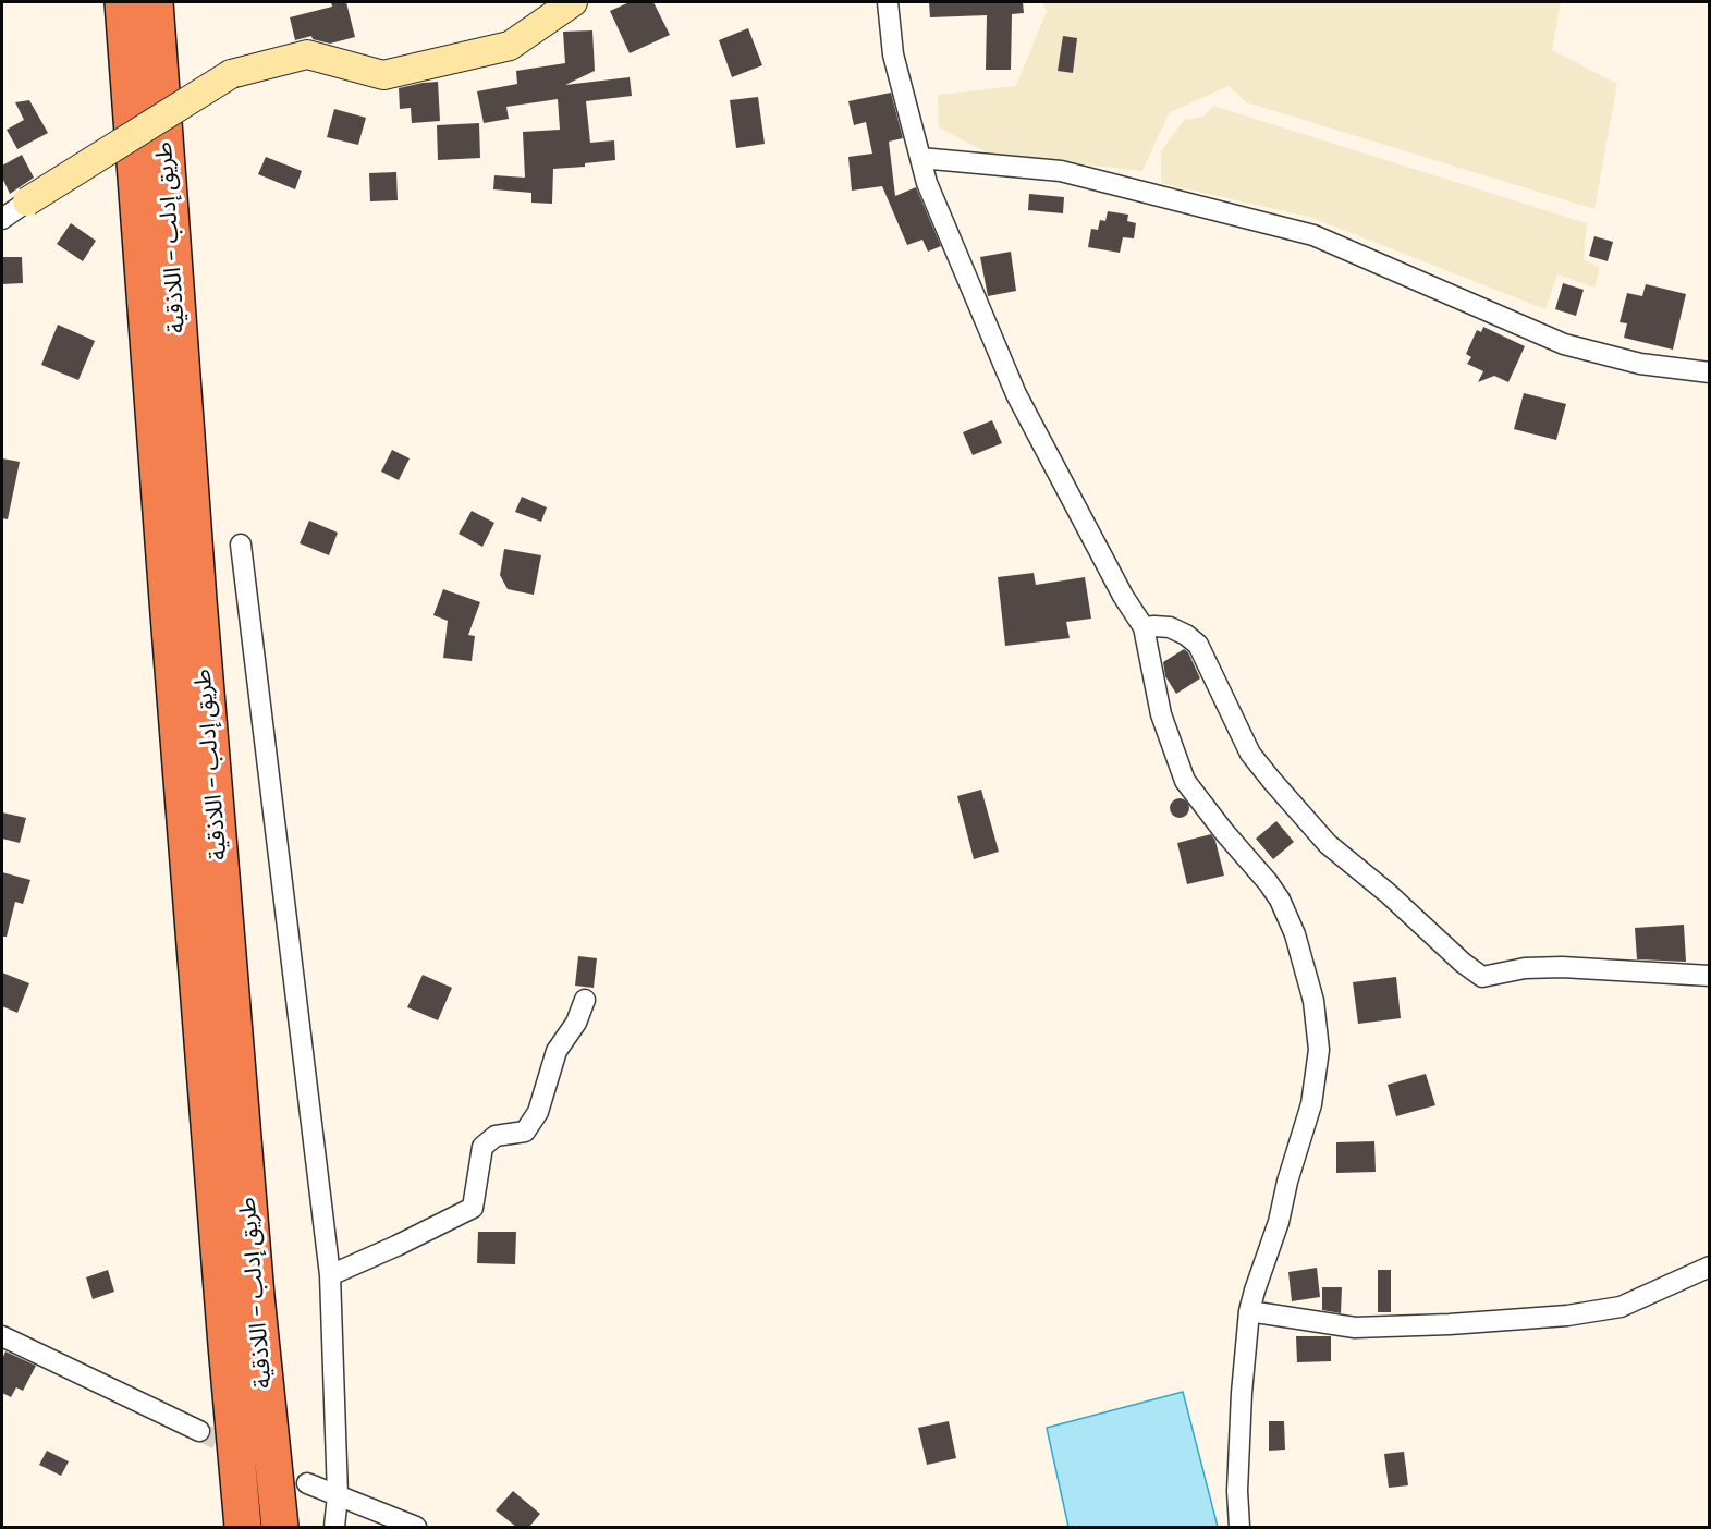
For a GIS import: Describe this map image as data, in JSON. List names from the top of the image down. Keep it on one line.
{"streets":{"highway":["طريق إدلب - اللاذقية"]}}
